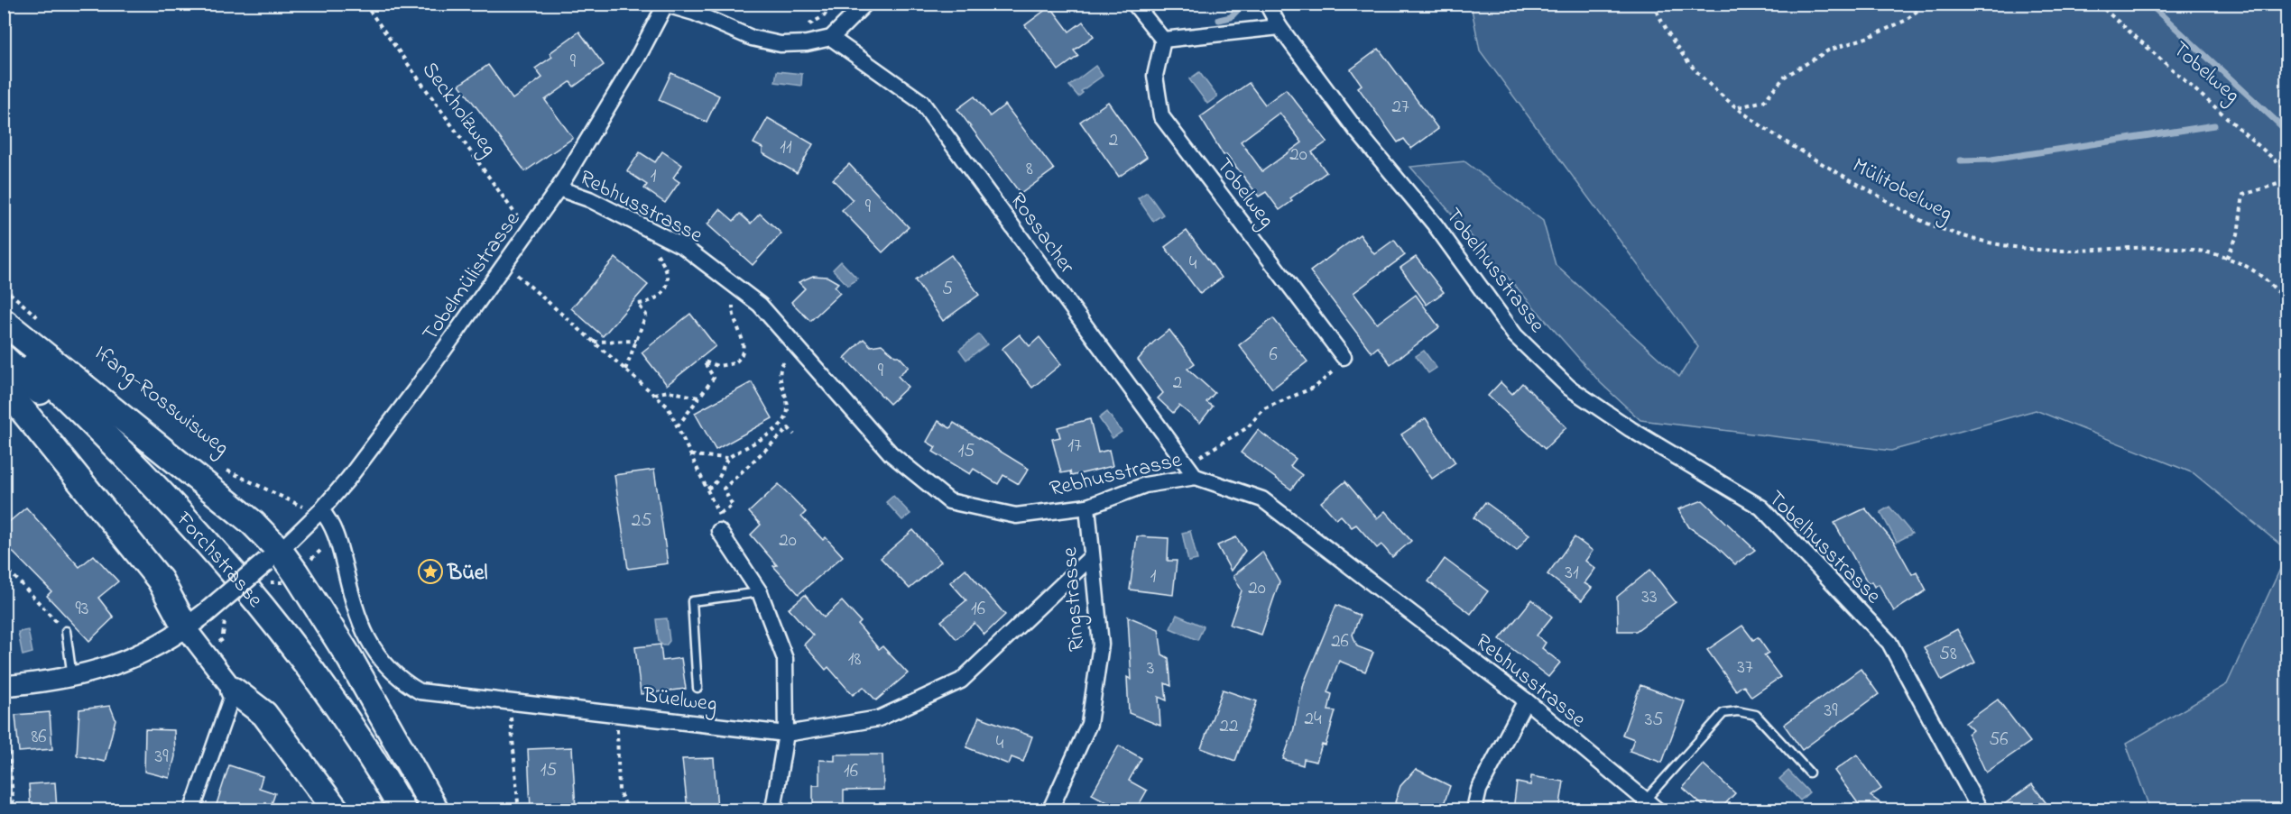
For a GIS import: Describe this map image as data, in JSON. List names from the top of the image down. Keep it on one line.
{"streets":{"highway":["Forchstrasse"],"street":["Tobelweg","Rebhusstrasse","Rossacher","Tobelhusstrasse","Tobelmülistrasse","Ringstrasse","Büelweg"],"path":["Seckholzweg","Mülitobelweg","Ifang-Rosswisweg"]},"crossings":[["Seckholzweg","Tobelmülistrasse"],["Rebhusstrasse","Rossacher"],["Rebhusstrasse","Tobelmülistrasse"],["Rebhusstrasse","Ringstrasse"],["Tobelmülistrasse","Ifang-Rosswisweg"],["Tobelmülistrasse","Büelweg"],["Ifang-Rosswisweg","Büelweg"],["Ringstrasse","Büelweg"]],"places":{"place":["Büel"]},"house_numbers":["9","27","2","11","20","8","1","9","4","5","6","9","2","17","15","25","20","31","1","20","33","93","16","26","58","18","37","3","39","24","35","22","86","56","4","39","15","16"]}
